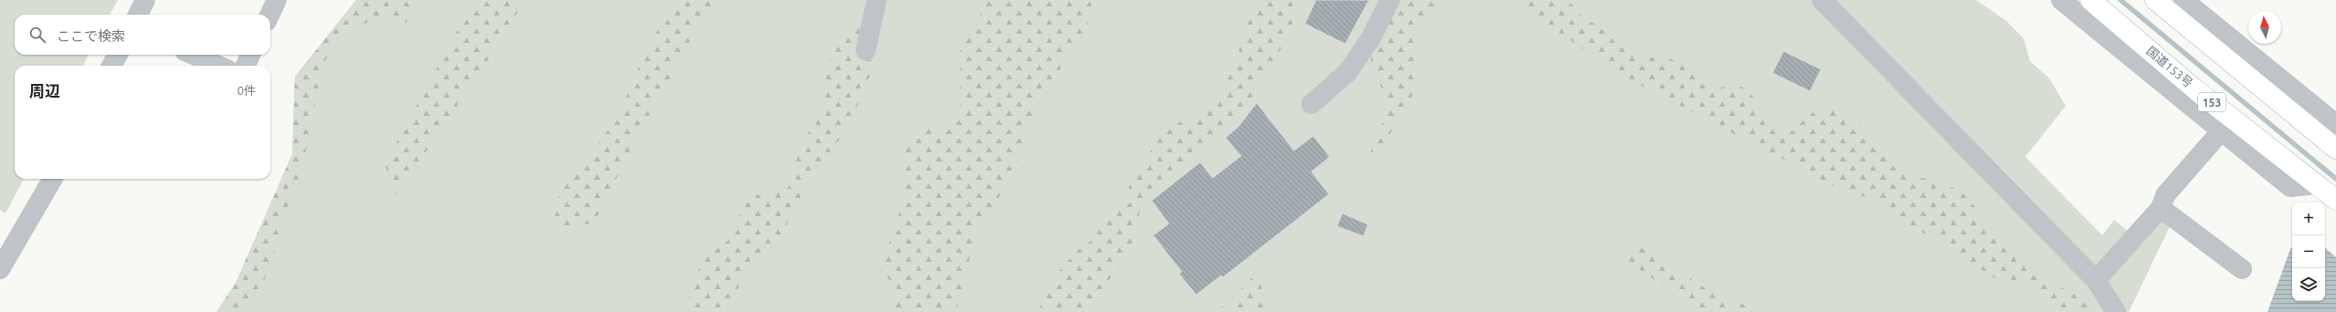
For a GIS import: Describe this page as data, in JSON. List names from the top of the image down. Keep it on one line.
{"streets":{"highway":["国道153号","153"]},"north":"top","page":{"search":"ここで検索","heading":["周辺","0件"],"map_buttons":["+","−"]}}
